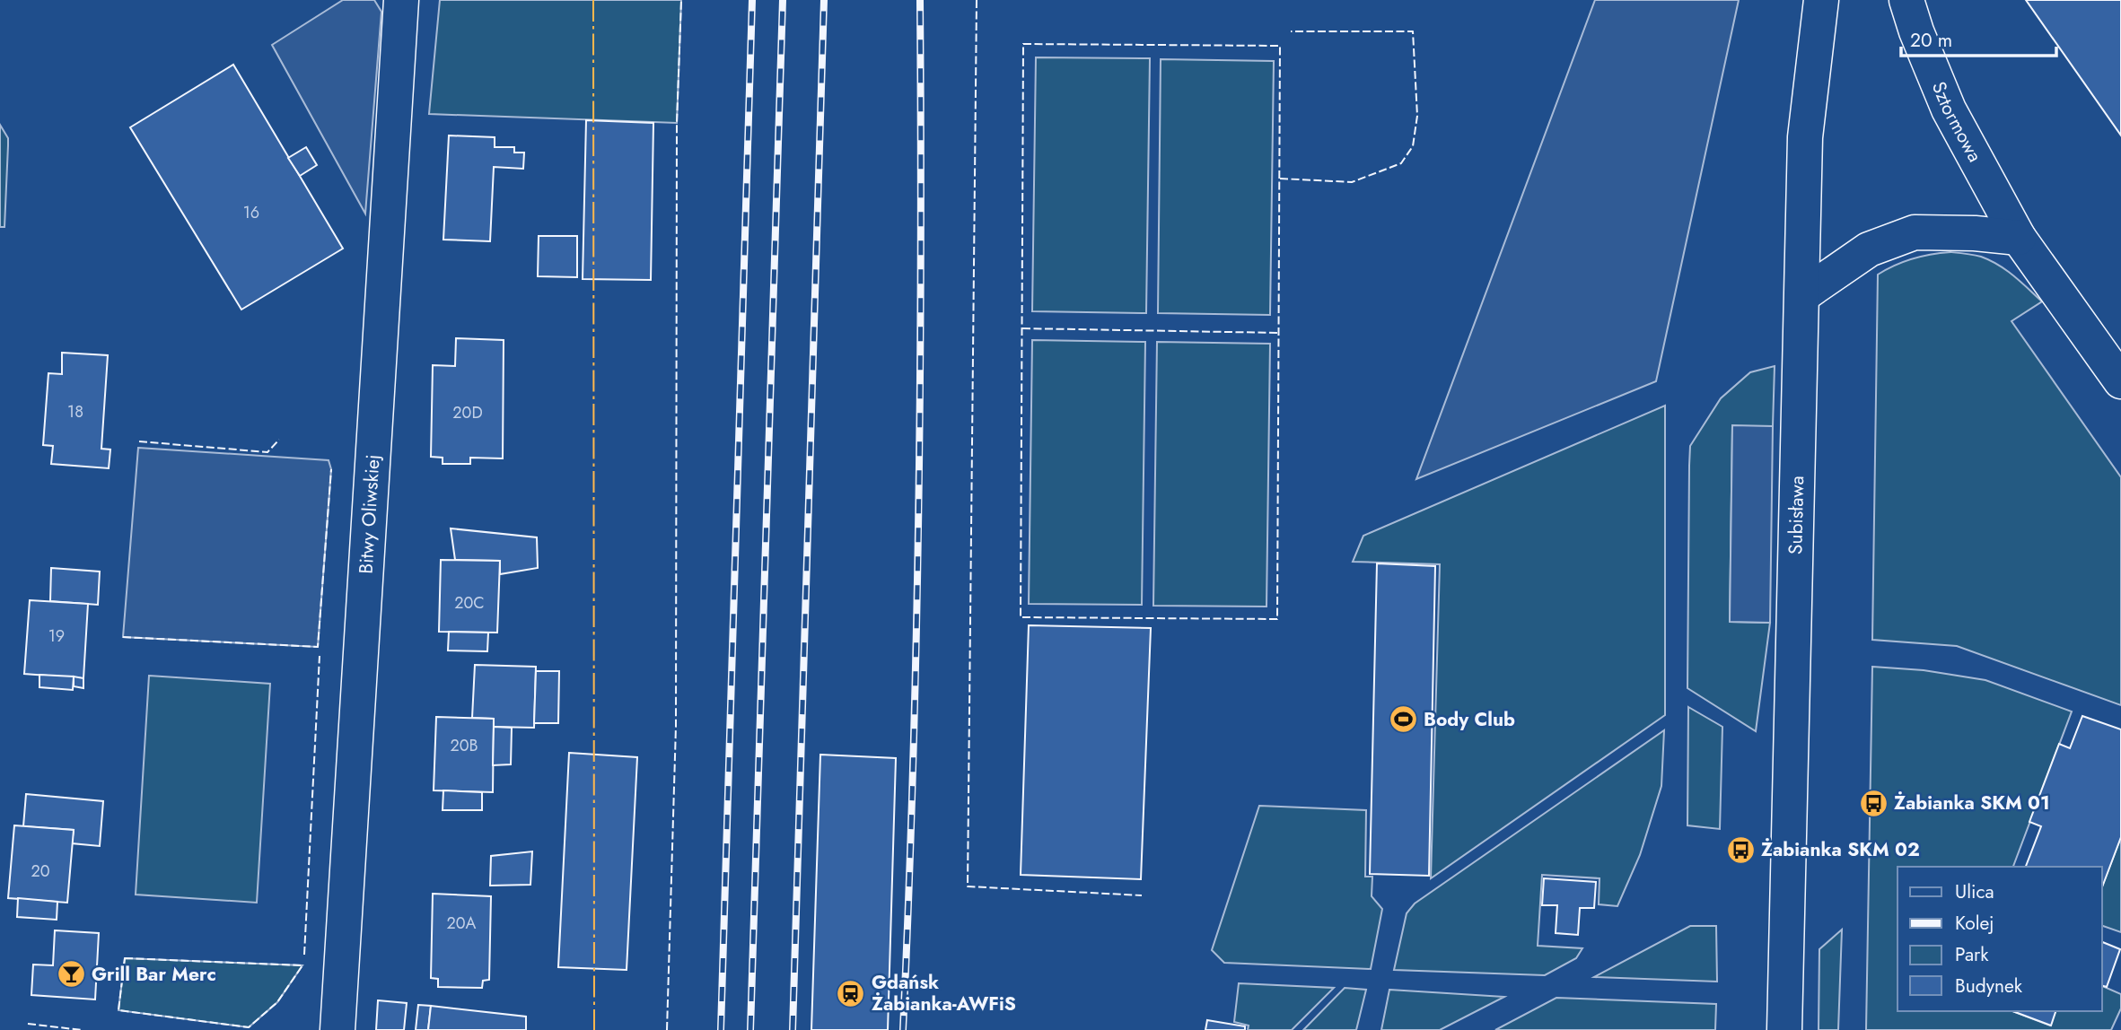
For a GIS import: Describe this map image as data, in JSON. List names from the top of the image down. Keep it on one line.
{"streets":{"street":["Sztormowa","Subisława","Bitwy Oliwskiej"]},"places":{"sports":["Body Club"],"bus stop":["Żabianka SKM 01","Żabianka SKM 02"],"bar":["Grill Bar Merc"],"station":["Gdańsk Żabianka-AWFiS"]},"house_numbers":["16","18","20D","20C","19","20B","20","20A"],"legend":["Ulica","Kolej","Park","Budynek"],"scale_bar":"20 m"}
